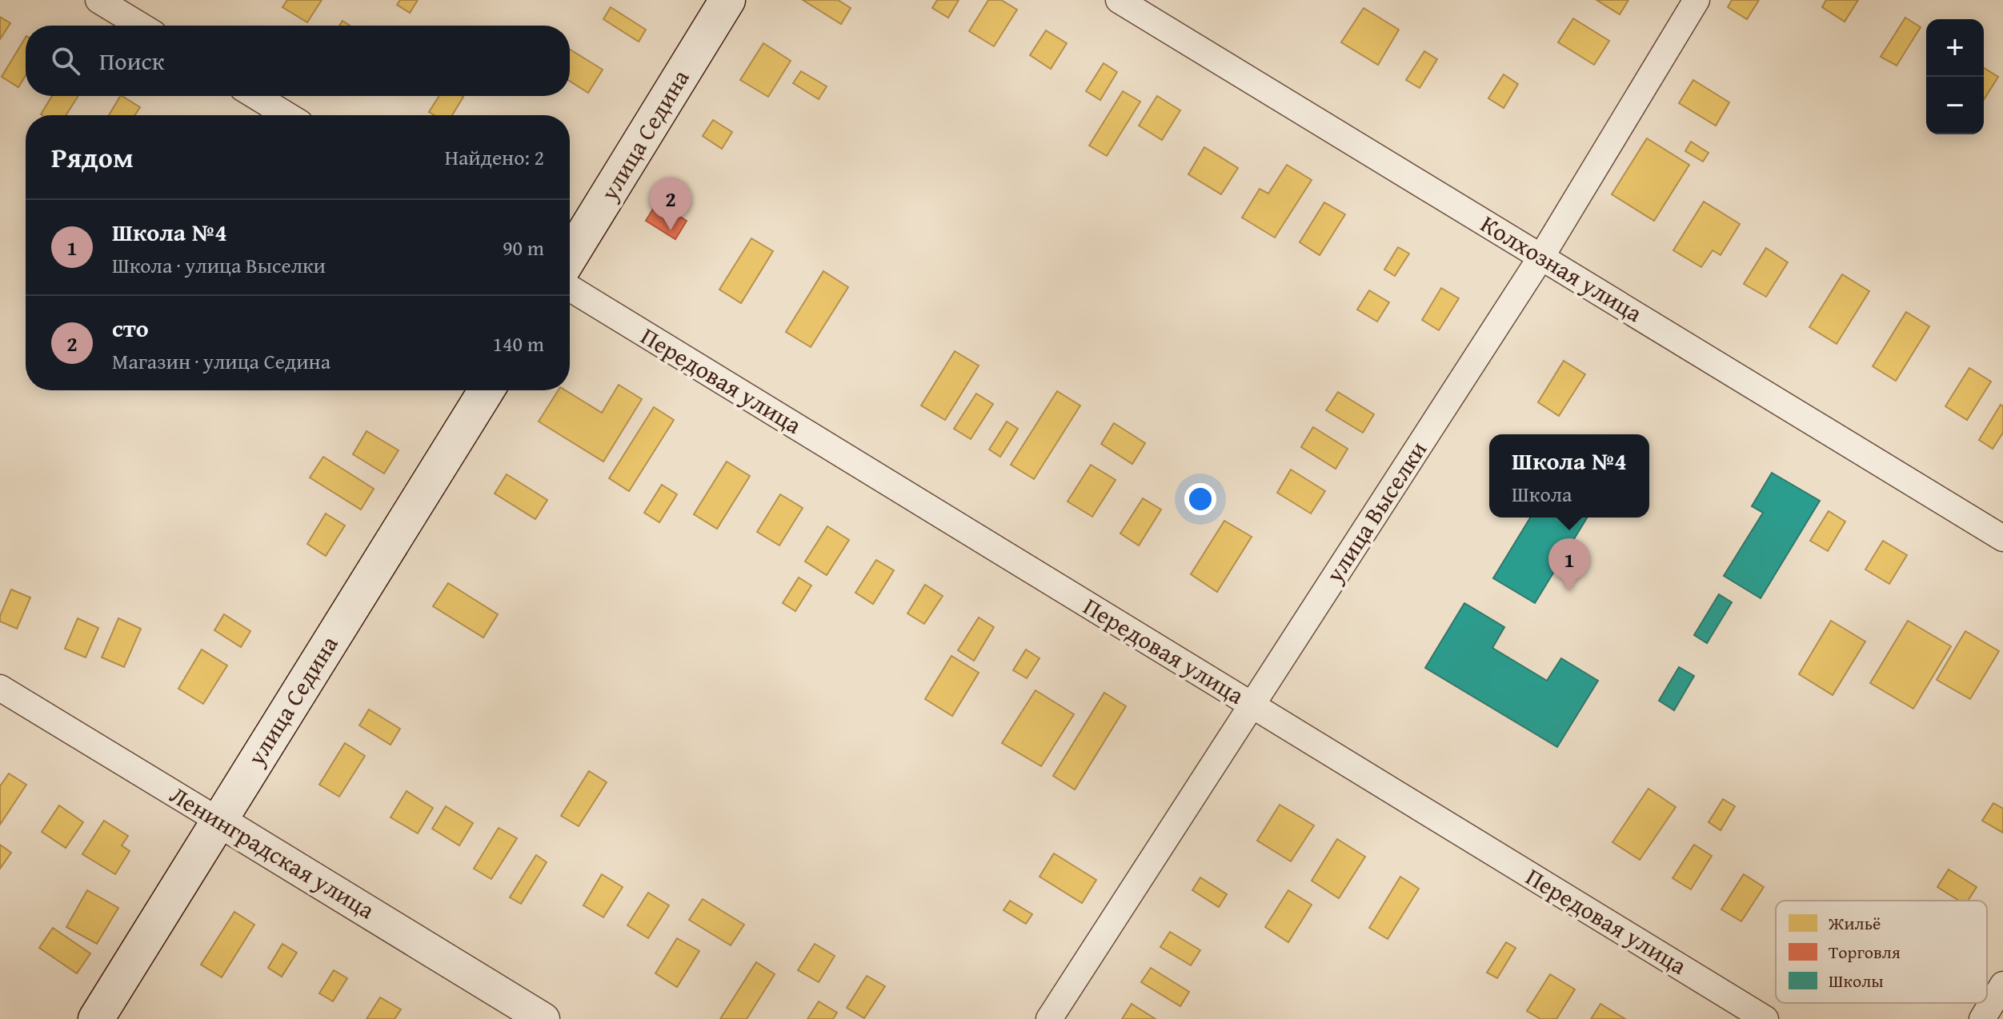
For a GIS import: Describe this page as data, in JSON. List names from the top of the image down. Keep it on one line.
{"streets":{"main road":["улица Седина"],"street":["Колхозная улица","Передовая улица","улица Выселки","Ленинградская улица"]},"crossings":[["улица Седина","Ленинградская улица"],["Колхозная улица","улица Выселки"],["Передовая улица","улица Выселки"]],"legend":["Жильё","Торговля","Школы"],"page":{"map_buttons":["+","−"],"search":"Поиск","heading":["Рядом","Найдено: 2"],"pins":["2","1"],"list":[{"mark":"1","name":"Школа №4","note":"Школа · улица Выселки","value":"90 m"},{"mark":"2","name":"сто","note":"Магазин · улица Седина","value":"140 m"}],"popup":["Школа №4","Школа"]}}
